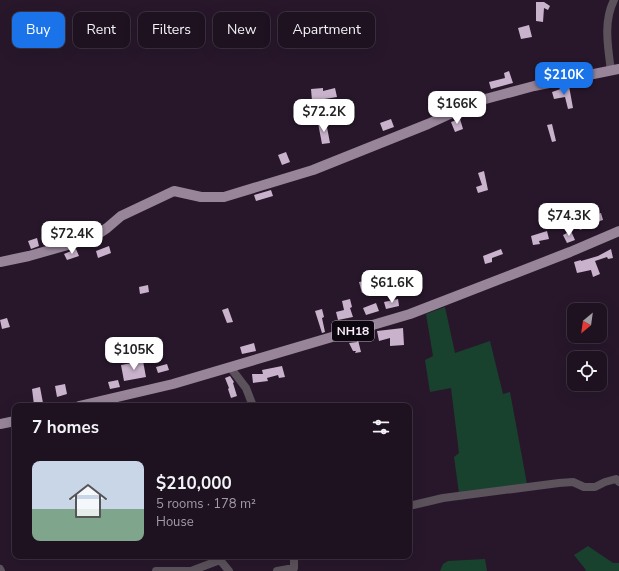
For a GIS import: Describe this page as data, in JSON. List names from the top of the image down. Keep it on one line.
{"streets":{"main road":["NH18"]},"north":"bottom left","page":{"chip":["Buy","Rent","Filters","New","Apartment"],"price":["$210K","$166K","$72.2K","$74.3K","$72.4K","$61.6K","$105K"],"heading":"7 homes","list":[{"name":"$210,000","note":"5 rooms · 178 m² · House"}]}}
